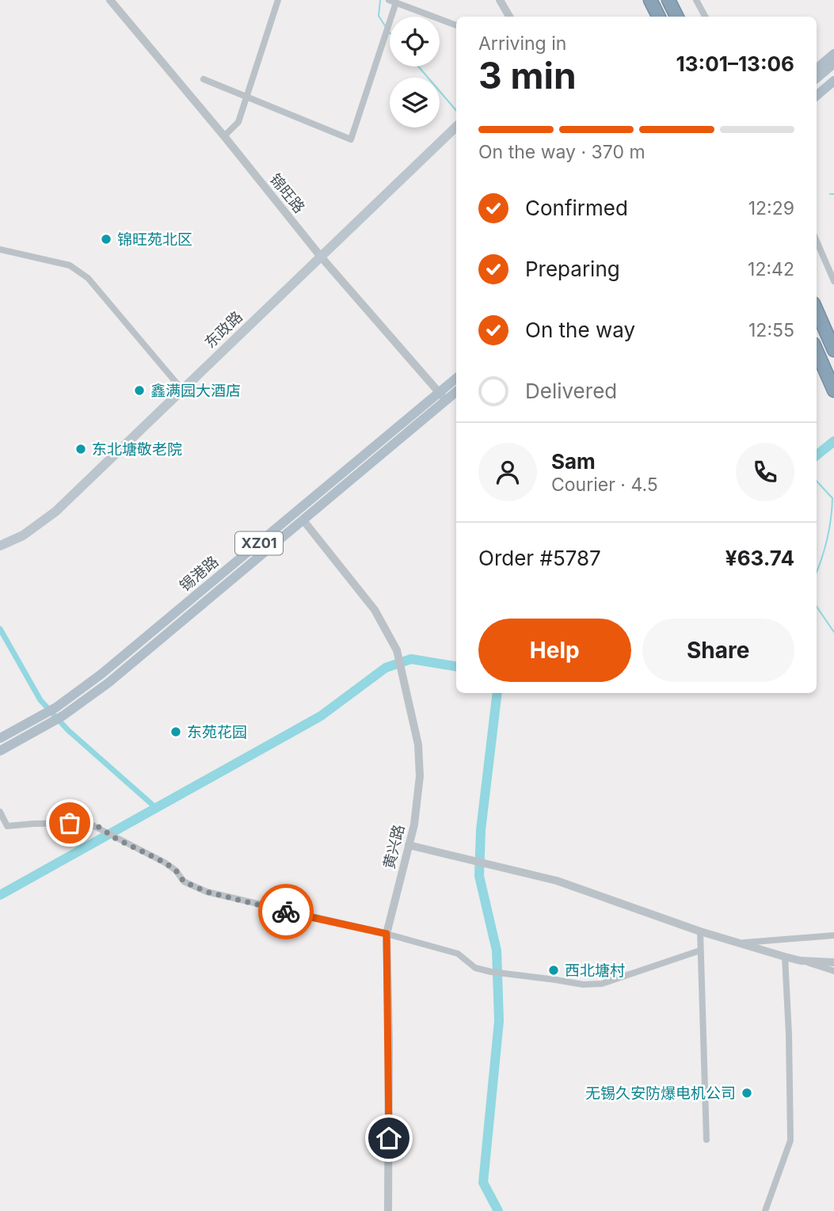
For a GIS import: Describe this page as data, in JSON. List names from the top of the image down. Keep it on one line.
{"streets":{"main road":["东政路","XZ01","锡港路"],"street":["锦旺路","黄兴路"]},"crossings":[["锦旺路","东政路"],["锦旺路","锡港路"],["锡港路","黄兴路"]],"places":["锦旺苑北区","鑫满园大酒店","东北塘敬老院","东苑花园","西北塘村","无锡久安防爆电机公司"],"page":{"heading":["3 min","Arriving in","13:01–13:06"],"panel":["Sam","Courier · 4.5","Order #5787","¥63.74"],"bar":"On the way · 370 m","list":[["Confirmed","12:29"],["Preparing","12:42"],["On the way","12:55"],"Delivered"],"buttons":["Help","Share"]}}
